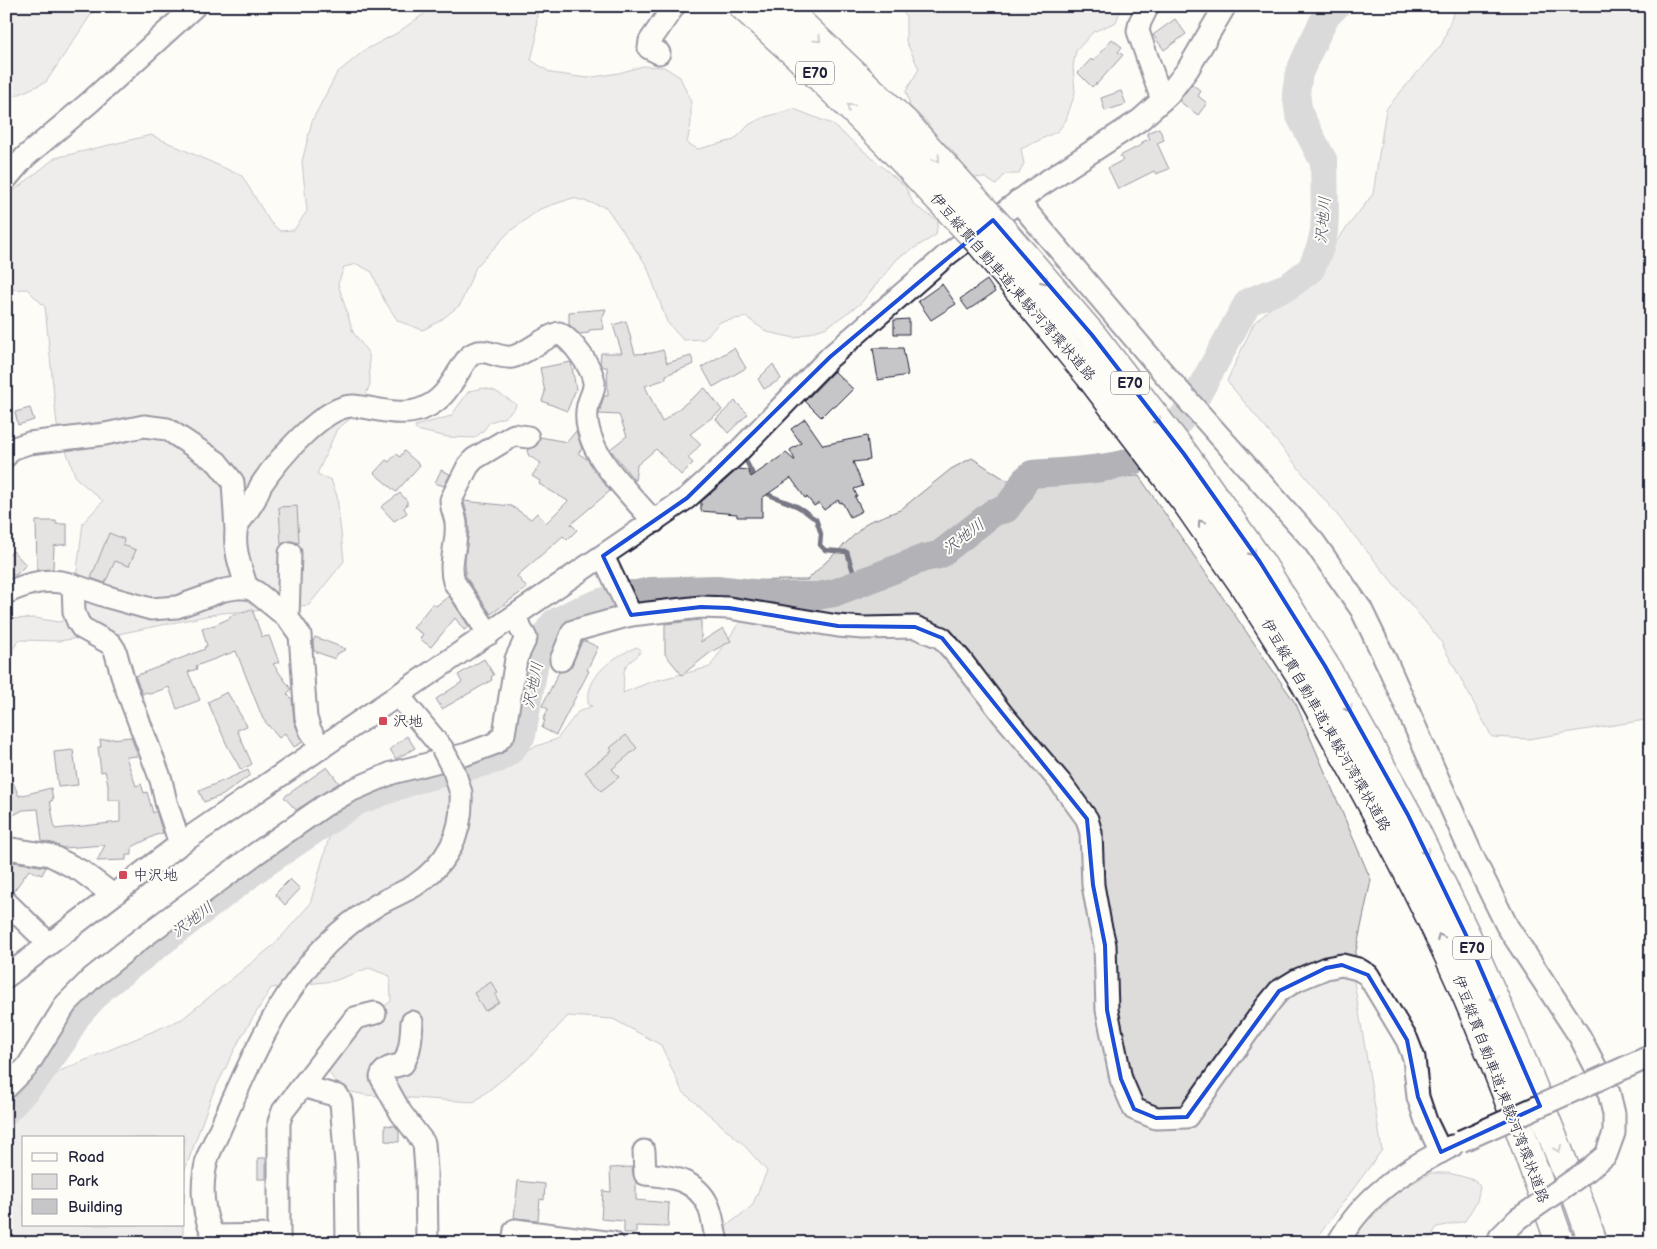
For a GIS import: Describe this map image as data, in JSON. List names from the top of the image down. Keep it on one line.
{"streets":{"highway":["E70","伊豆縦貫自動車道;東駿河湾環状道路"]},"water":["沢地川"],"places":{"transit":["沢地","中沢地"]},"legend":["Road","Park","Building"]}
